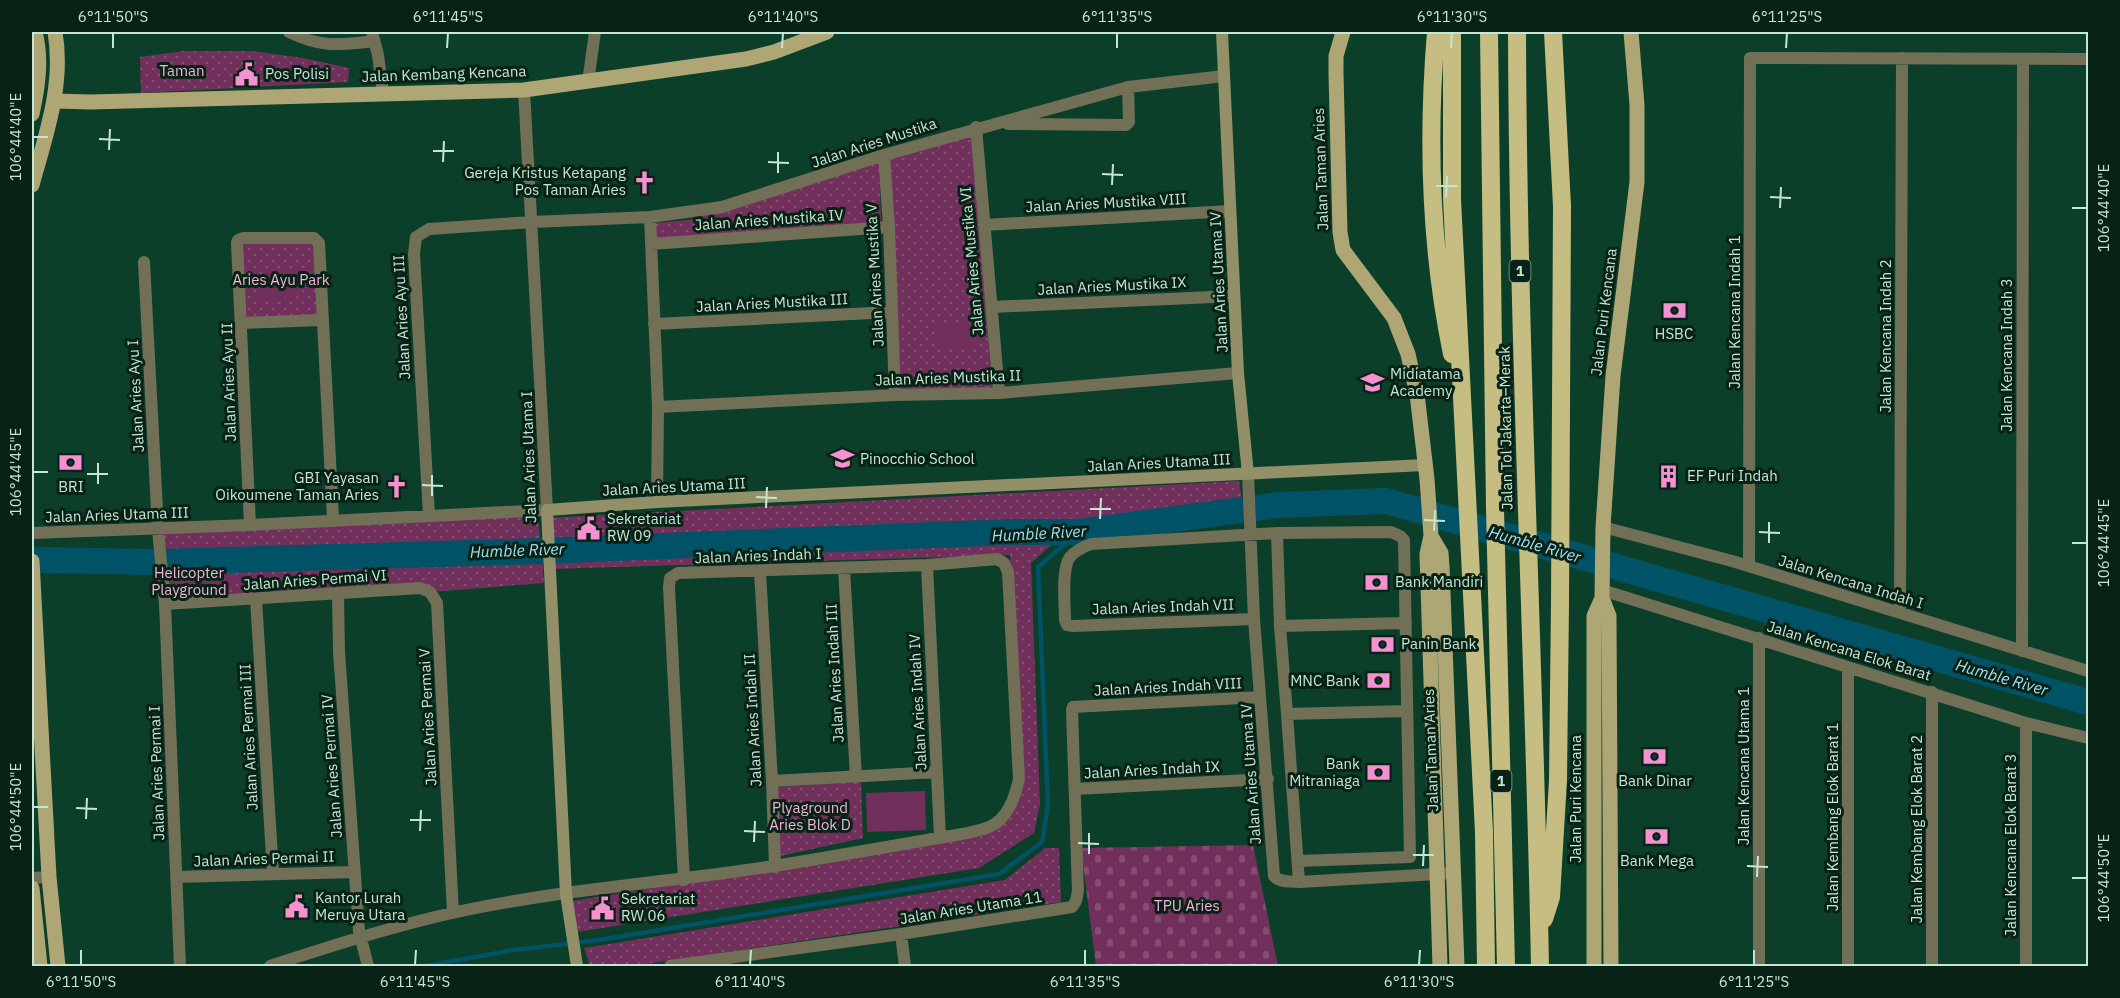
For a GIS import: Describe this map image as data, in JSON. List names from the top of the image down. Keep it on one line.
{"streets":{"highway":["1","Jalan Tol Jakarta–Merak"],"main road":["Jalan Kembang Kencana","Jalan Taman Aries","Jalan Puri Kencana"],"street":["Jalan Aries Mustika","Jalan Aries Mustika VIII","Jalan Aries Mustika IV","Jalan Aries Mustika VI","Jalan Aries Mustika V","Jalan Aries Utama IV","Jalan Aries Mustika IX","Jalan Aries Mustika III","Jalan Kencana Indah 1","Jalan Aries Ayu III","Jalan Kencana Indah 2","Jalan Kencana Indah 3","Jalan Aries Mustika II","Jalan Aries Ayu II","Jalan Aries Ayu I","Jalan Aries Utama I","Jalan Aries Utama III","Jalan Aries Indah I","Jalan Aries Permai VI","Jalan Kencana Indah I","Jalan Aries Indah VII","Jalan Kencana Elok Barat","Jalan Aries Indah III","Jalan Aries Indah VIII","Jalan Aries Indah IV","Jalan Aries Permai V","Jalan Aries Indah II","Jalan Aries Permai III","Jalan Aries Permai IV","Jalan Kencana Utama 1","Jalan Aries Indah IX","Jalan Aries Permai I","Jalan Kembang Elok Barat 1","Jalan Kembang Elok Barat 2","Jalan Kencana Elok Barat 3","Jalan Aries Permai II","Jalan Aries Utama 11"]},"crossings":[["Jalan Kembang Kencana","Jalan Aries Utama I"],["Jalan Aries Mustika","Jalan Aries Mustika VI"],["Jalan Aries Mustika","Jalan Aries Mustika V"],["Jalan Aries Mustika","Jalan Aries Utama IV"],["Jalan Aries Mustika","Jalan Aries Ayu III"],["Jalan Aries Mustika","Jalan Aries Utama I"],["Jalan Taman Aries","Jalan Aries Utama III"],["Jalan Aries Mustika VIII","Jalan Aries Mustika VI"],["Jalan Aries Mustika VIII","Jalan Aries Utama IV"],["Jalan Aries Mustika IV","Jalan Aries Mustika V"],["Jalan Aries Mustika VI","Jalan Aries Mustika IX"],["Jalan Aries Mustika VI","Jalan Aries Mustika II"],["Jalan Aries Mustika V","Jalan Aries Mustika III"],["Jalan Aries Mustika V","Jalan Aries Mustika II"],["Jalan Aries Utama IV","Jalan Aries Mustika IX"],["Jalan Aries Utama IV","Jalan Aries Mustika II"],["Jalan Aries Utama IV","Jalan Aries Utama III"],["Jalan Aries Utama IV","Jalan Aries Indah VII"],["Jalan Aries Utama IV","Jalan Aries Indah VIII"],["Jalan Aries Utama IV","Jalan Aries Indah IX"],["Jalan Puri Kencana","Jalan Kencana Indah I"],["Jalan Puri Kencana","Jalan Kencana Elok Barat"],["Jalan Kencana Indah 1","Jalan Kencana Indah 2"],["Jalan Kencana Indah 1","Jalan Kencana Indah I"],["Jalan Aries Ayu III","Jalan Aries Utama I"],["Jalan Aries Ayu III","Jalan Aries Utama III"],["Jalan Kencana Indah 2","Jalan Kencana Indah I"],["Jalan Kencana Indah 3","Jalan Kencana Indah I"],["Jalan Aries Ayu II","Jalan Aries Utama III"],["Jalan Aries Ayu I","Jalan Aries Utama III"],["Jalan Aries Ayu I","Jalan Aries Permai I"],["Jalan Aries Utama I","Jalan Aries Utama III"],["Jalan Aries Indah I","Jalan Aries Indah III"],["Jalan Aries Indah I","Jalan Aries Indah IV"],["Jalan Aries Indah I","Jalan Aries Indah II"],["Jalan Aries Permai VI","Jalan Aries Permai V"],["Jalan Aries Permai VI","Jalan Aries Permai III"],["Jalan Aries Permai VI","Jalan Aries Permai IV"],["Jalan Aries Permai VI","Jalan Aries Permai I"],["Jalan Kencana Elok Barat","Jalan Kencana Utama 1"],["Jalan Kencana Elok Barat","Jalan Kembang Elok Barat 1"],["Jalan Kencana Elok Barat","Jalan Kembang Elok Barat 2"],["Jalan Kencana Elok Barat","Jalan Kencana Elok Barat 3"],["Jalan Aries Indah VIII","Jalan Aries Utama 11"],["Jalan Aries Permai III","Jalan Aries Permai II"],["Jalan Aries Permai IV","Jalan Aries Permai II"],["Jalan Aries Indah IX","Jalan Aries Utama 11"],["Jalan Aries Permai I","Jalan Aries Permai II"]],"water":["Humble River"],"parks":["Taman","Aries Ayu Park","Helicopter Playground","Plyaground Aries Blok D","TPU Aries"],"places":{"public building":["Pos Polisi","Sekretariat RW 09","Kantor Lurah Meruya Utara","Sekretariat RW 06"],"church":["Gereja Kristus Ketapang Pos Taman Aries","GBI Yayasan Oikoumene Taman Aries"],"bank":["HSBC","BRI","Bank Mandiri","Panin Bank","MNC Bank","Bank Dinar","Bank Mitraniaga","Bank Mega"],"school or university":["Midiatama Academy","Pinocchio School"],"building":["EF Puri Indah"]},"coordinates":["6°11'50\"S","6°11'45\"S","6°11'40\"S","6°11'35\"S","6°11'30\"S","6°11'25\"S","106°44'40\"E","106°44'45\"E","106°44'50\"E"]}
